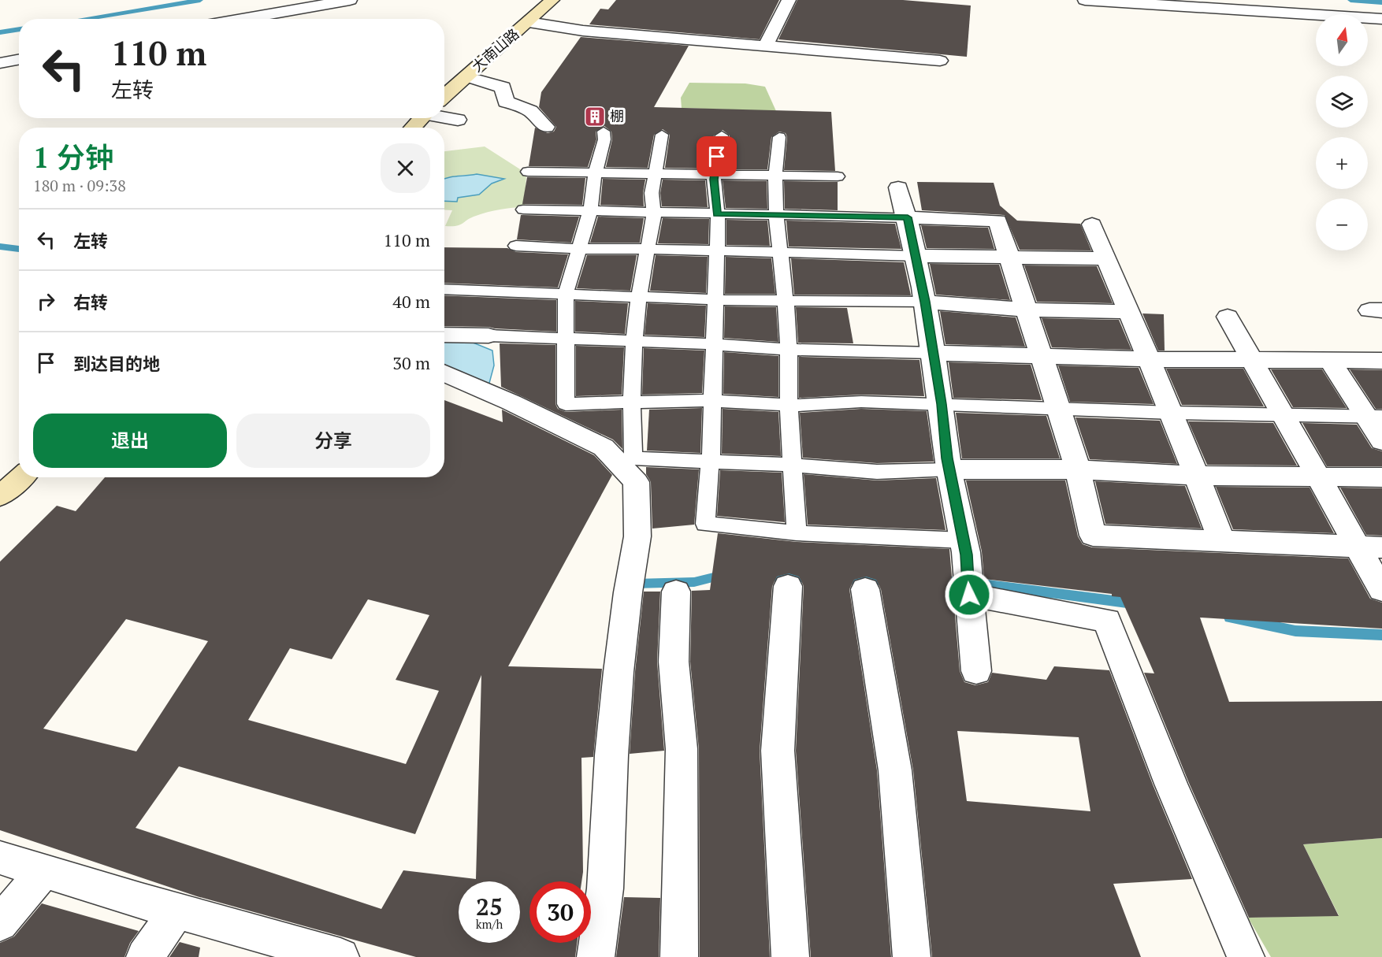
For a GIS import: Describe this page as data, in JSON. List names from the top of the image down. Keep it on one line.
{"streets":{"main road":["大南山路"]},"places":{"building":["棚"]},"north":"top","page":{"map_buttons":["+","−"],"turn":["110 m","左转"],"heading":["1 分钟","180 m · 09:38"],"list":[{"name":"左转","value":"110 m"},{"name":"右转","value":"40 m"},{"name":"到达目的地","value":"30 m"}],"buttons":["退出","分享"],"speed":"25 km/h","limit":"30"}}
